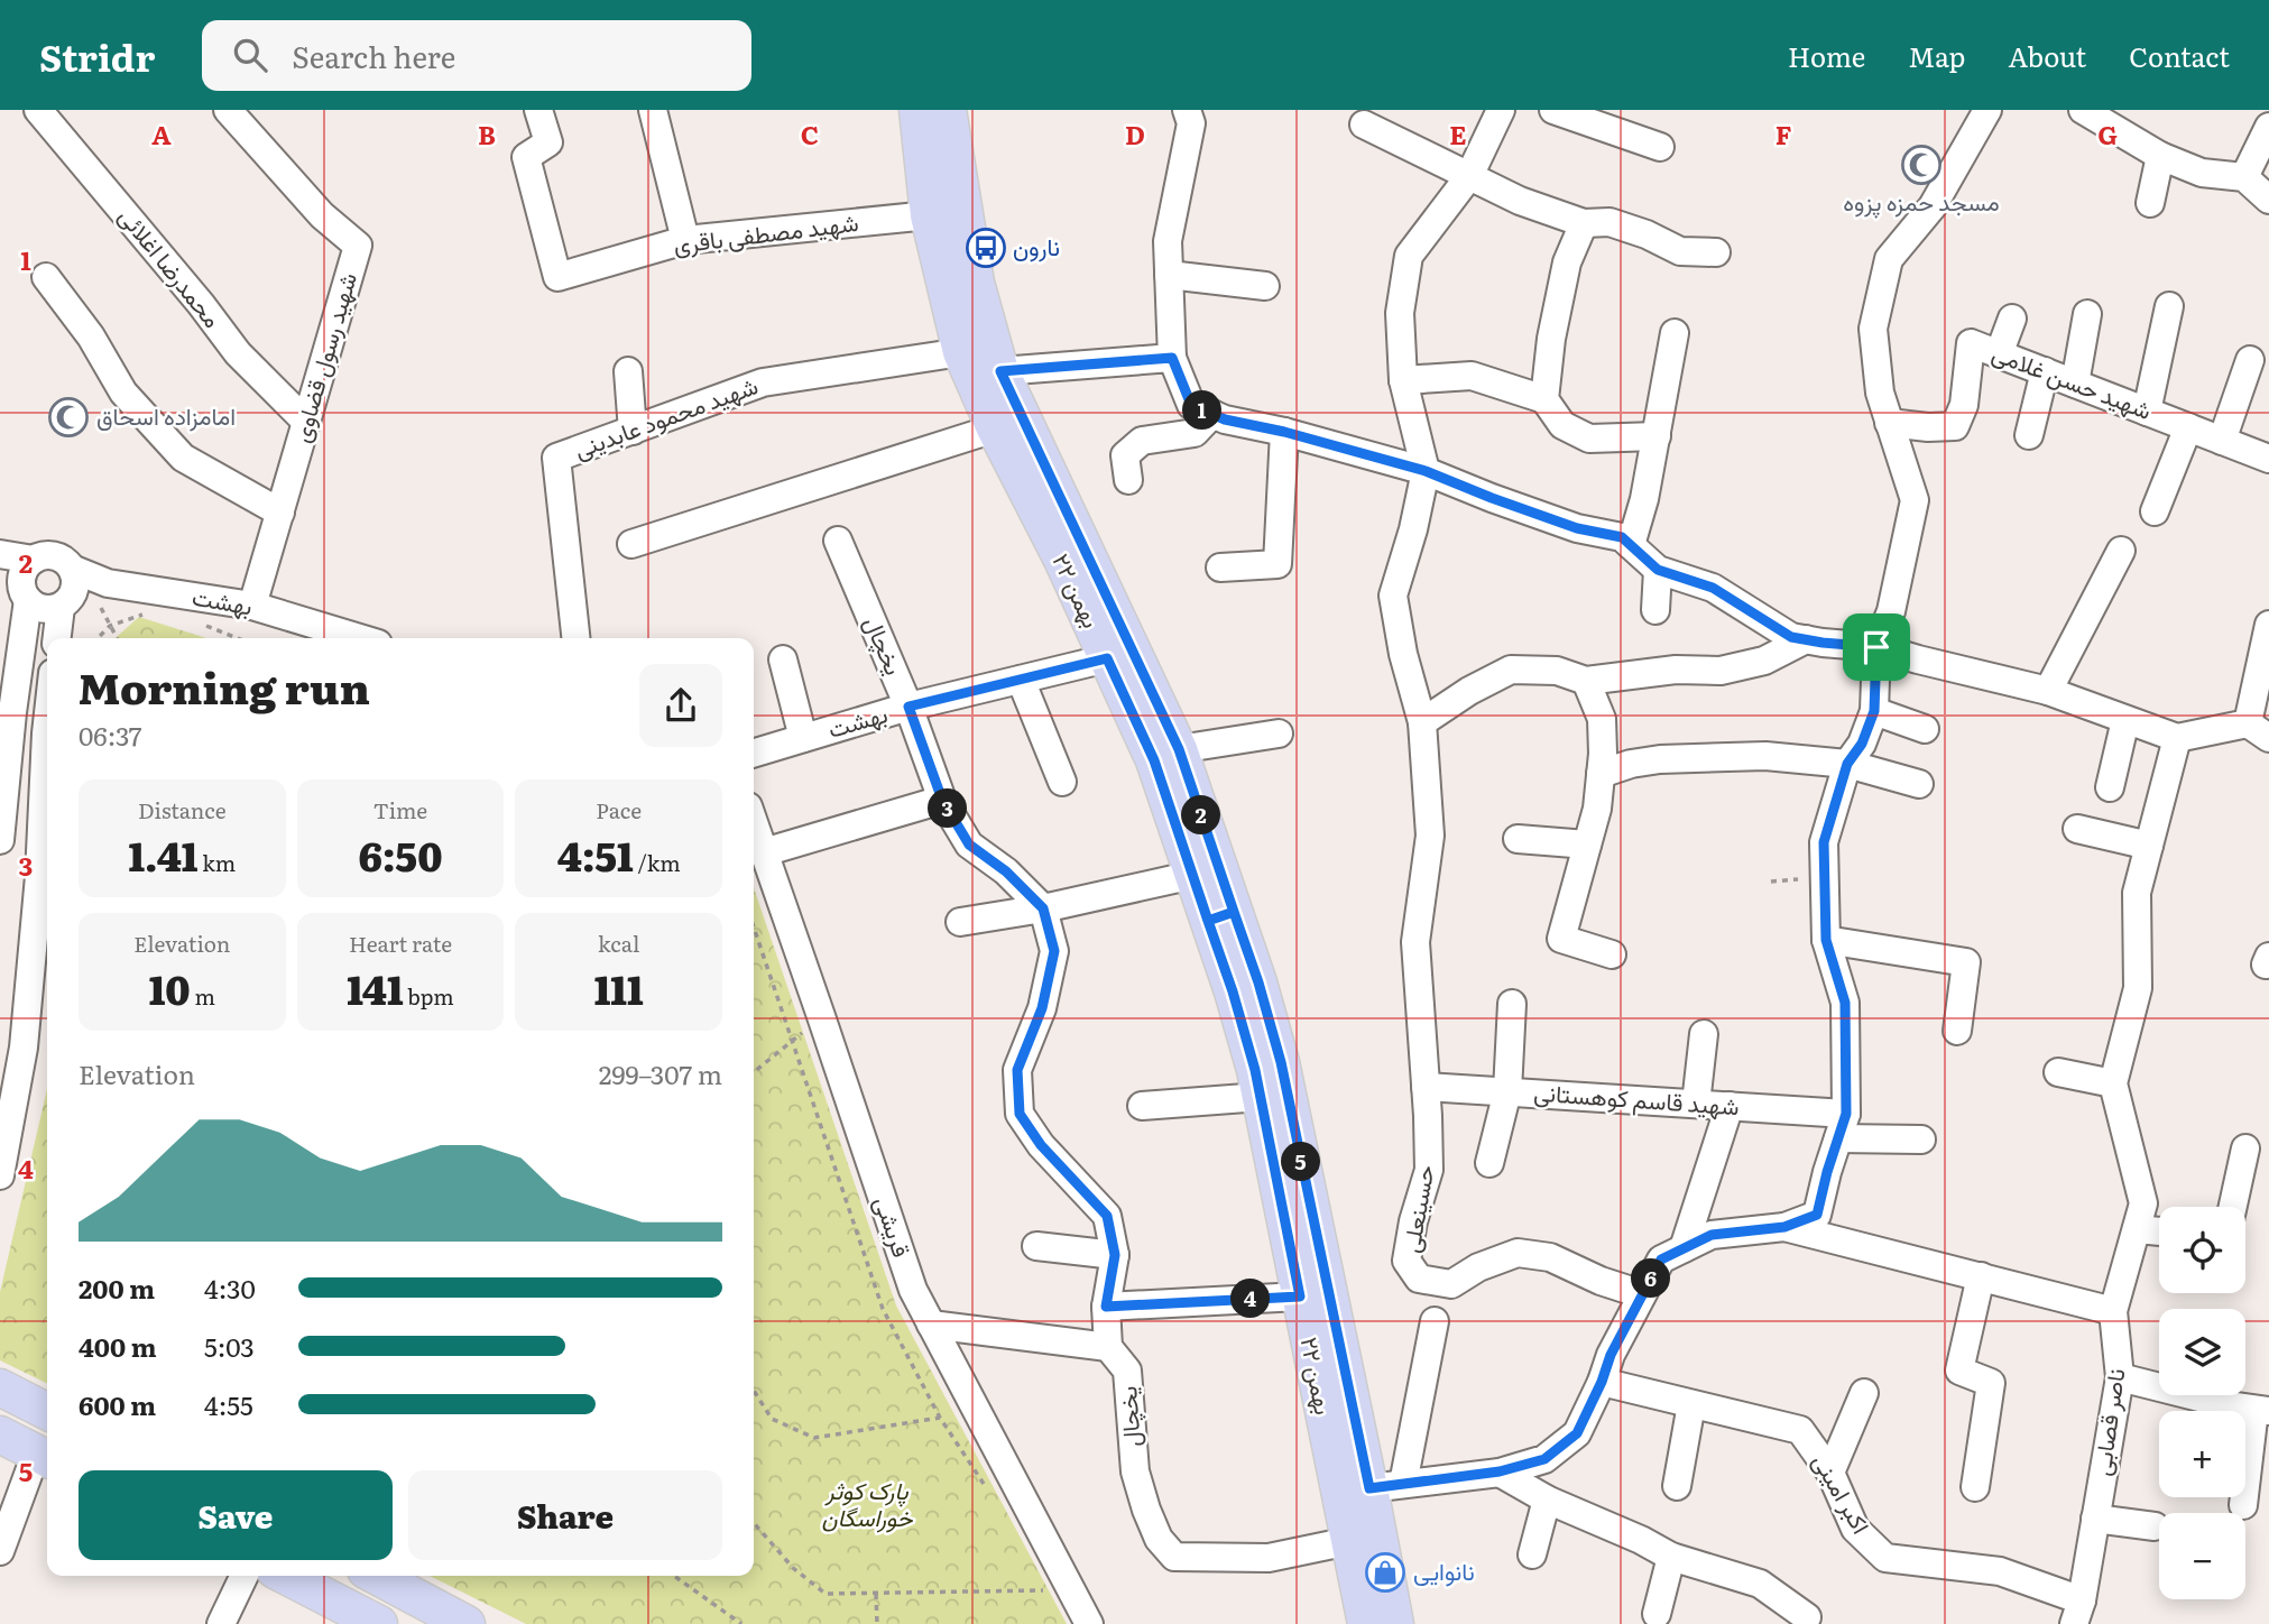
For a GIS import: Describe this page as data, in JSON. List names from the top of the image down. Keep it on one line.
{"streets":{"main road":["۲۲ بهمن"],"street":["شهید مصطفی باقری","محمدرضا اغلائی","شهید رسول قضاوی","شهید حسن غلامی","شهید محمود عابدینی","بهشت","یخچال","شهید قاسم کوهستانی","حسینعلی","قریشی","ناصر قصابی","اکبر امینی"]},"crossings":[["شهید مصطفی باقری","۲۲ بهمن"],["محمدرضا اغلائی","شهید رسول قضاوی"],["شهید رسول قضاوی","بهشت"],["شهید محمود عابدینی","۲۲ بهمن"],["۲۲ بهمن","بهشت"],["۲۲ بهمن","یخچال"],["بهشت","یخچال"],["شهید قاسم کوهستانی","حسینعلی"],["ناصر قصابی","اکبر امینی"]],"parks":["پارک کوثر خوراسگان"],"places":{"mosque":["مسجد حمزه پزوه","امامزاده اسحاق"],"bus stop":["نارون"],"shop":["نانوایی"]},"page":{"header":"Stridr","search":"Search here","nav":["Home","Map","About","Contact"],"pins":["1","3","2","5","6","4"],"heading":["Morning run","06:37"],"stats":[["Distance","1.41 km"],["Time","6:50"],["Pace","4:51 /km"],["Elevation","10 m"],["Heart rate","141 bpm"],["kcal","111"]],"chart":["Elevation","299–307 m"],"map_buttons":["+","−"],"list":[{"name":"200 m","note":"4:30"},{"name":"400 m","note":"5:03"},{"name":"600 m","note":"4:55"}],"buttons":["Save","Share"]},"grid":{"columns":["A","B","C","D","E","F","G"],"rows":["1","2","3","4","5"]}}
